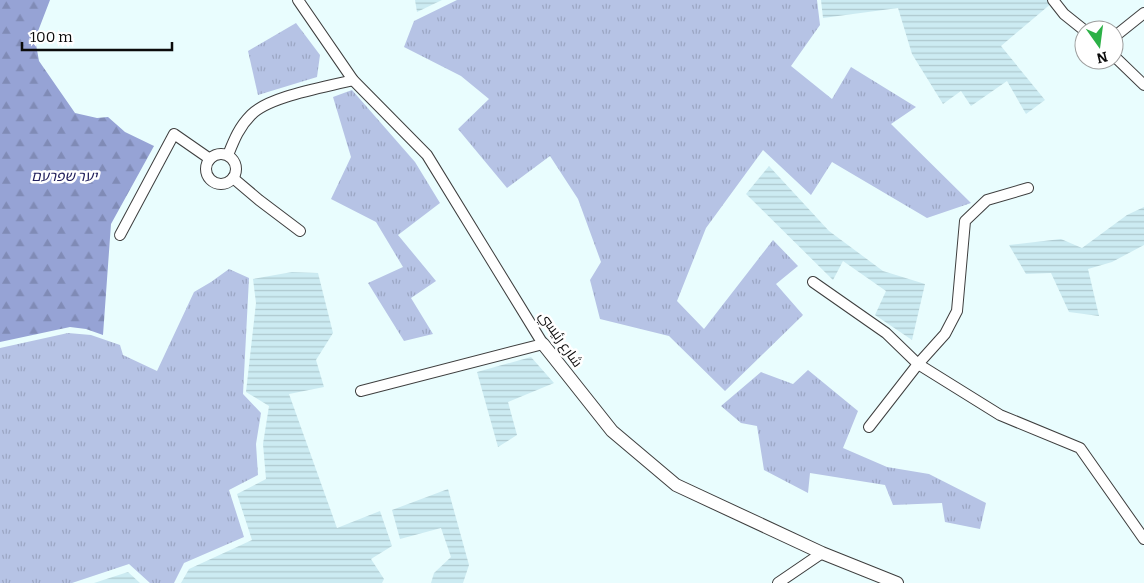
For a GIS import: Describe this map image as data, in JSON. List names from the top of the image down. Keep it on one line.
{"streets":{"street":["شارع رئيسي"]},"parks":["יער שפרעם"],"scale_bar":"100 m","north":"bottom"}
